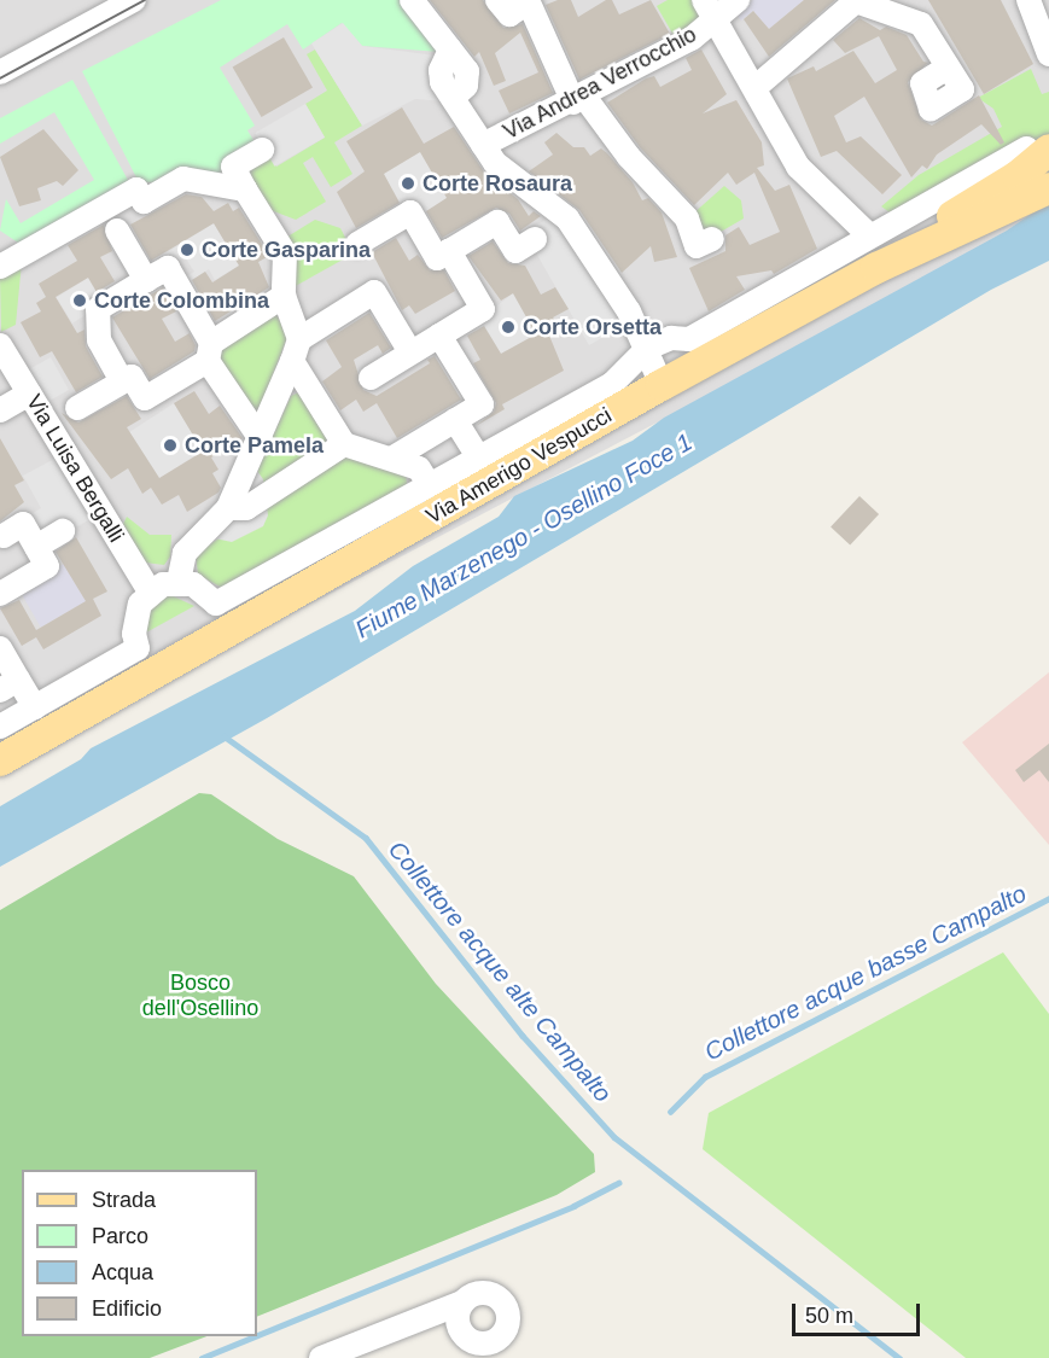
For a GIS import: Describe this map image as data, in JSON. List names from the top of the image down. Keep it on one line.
{"streets":{"main road":["Via Amerigo Vespucci"],"street":["Via Andrea Verrocchio","Via Luisa Bergalli"]},"water":["Fiume Marzenego - Osellino Foce 1","Collettore acque alte Campalto","Collettore acque basse Campalto"],"parks":["Bosco dell'Osellino"],"places":["Corte Rosaura","Corte Gasparina","Corte Colombina","Corte Orsetta","Corte Pamela"],"legend":["Strada","Parco","Acqua","Edificio"],"scale_bar":"50 m"}
